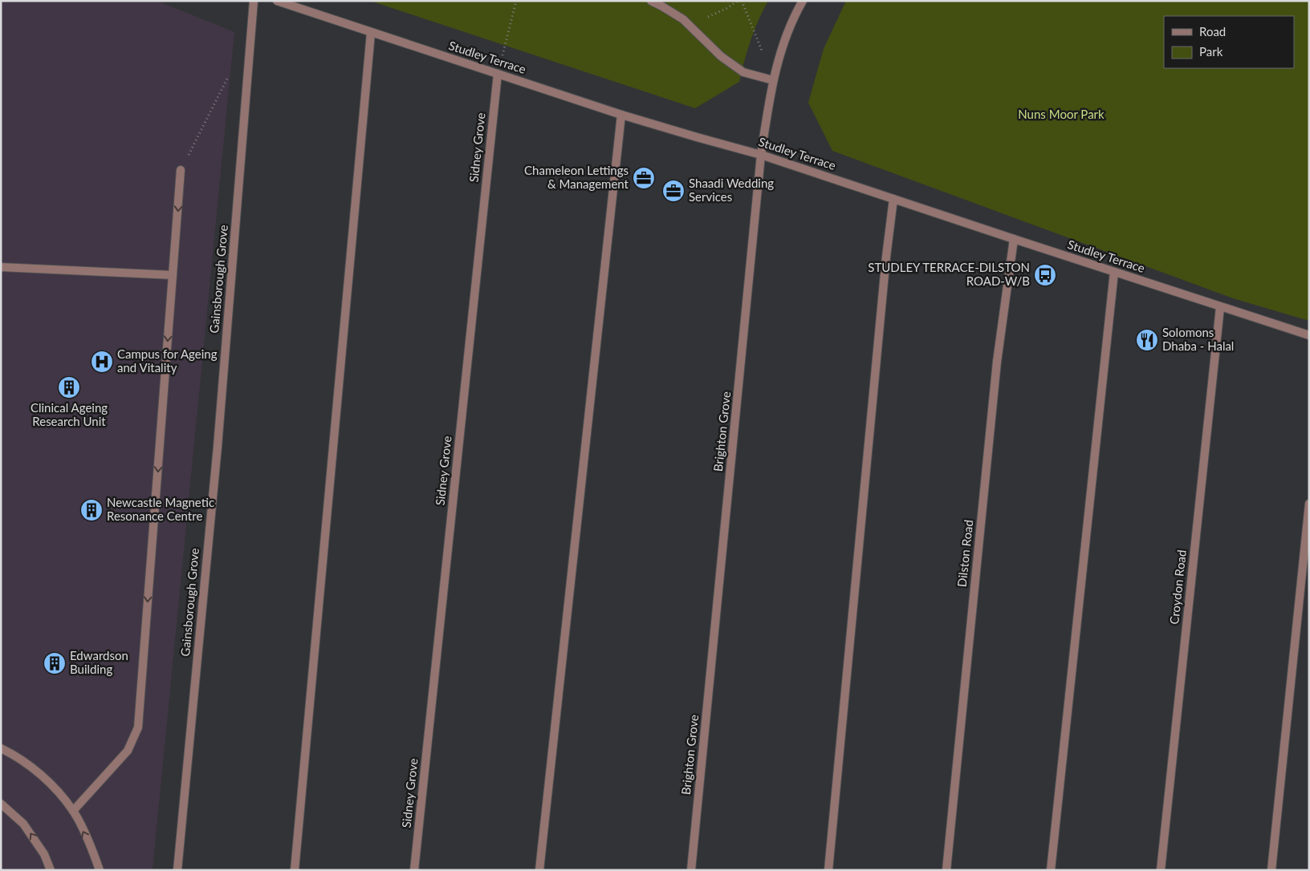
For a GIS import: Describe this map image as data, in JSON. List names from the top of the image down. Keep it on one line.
{"streets":{"street":["Studley Terrace","Sidney Grove","Gainsborough Grove","Brighton Grove","Dilston Road","Croydon Road"]},"crossings":[["Studley Terrace","Sidney Grove"],["Studley Terrace","Brighton Grove"],["Studley Terrace","Dilston Road"],["Studley Terrace","Croydon Road"]],"parks":["Nuns Moor Park"],"places":{"office":["Chameleon Lettings & Management","Shaadi Wedding Services"],"bus stop":["STUDLEY TERRACE-DILSTON ROAD-W/B"],"restaurant":["Solomons Dhaba - Halal"],"hospital":["Campus for Ageing and Vitality"],"building":["Clinical Ageing Research Unit","Newcastle Magnetic Resonance Centre","Edwardson Building"]},"legend":["Road","Park"]}
